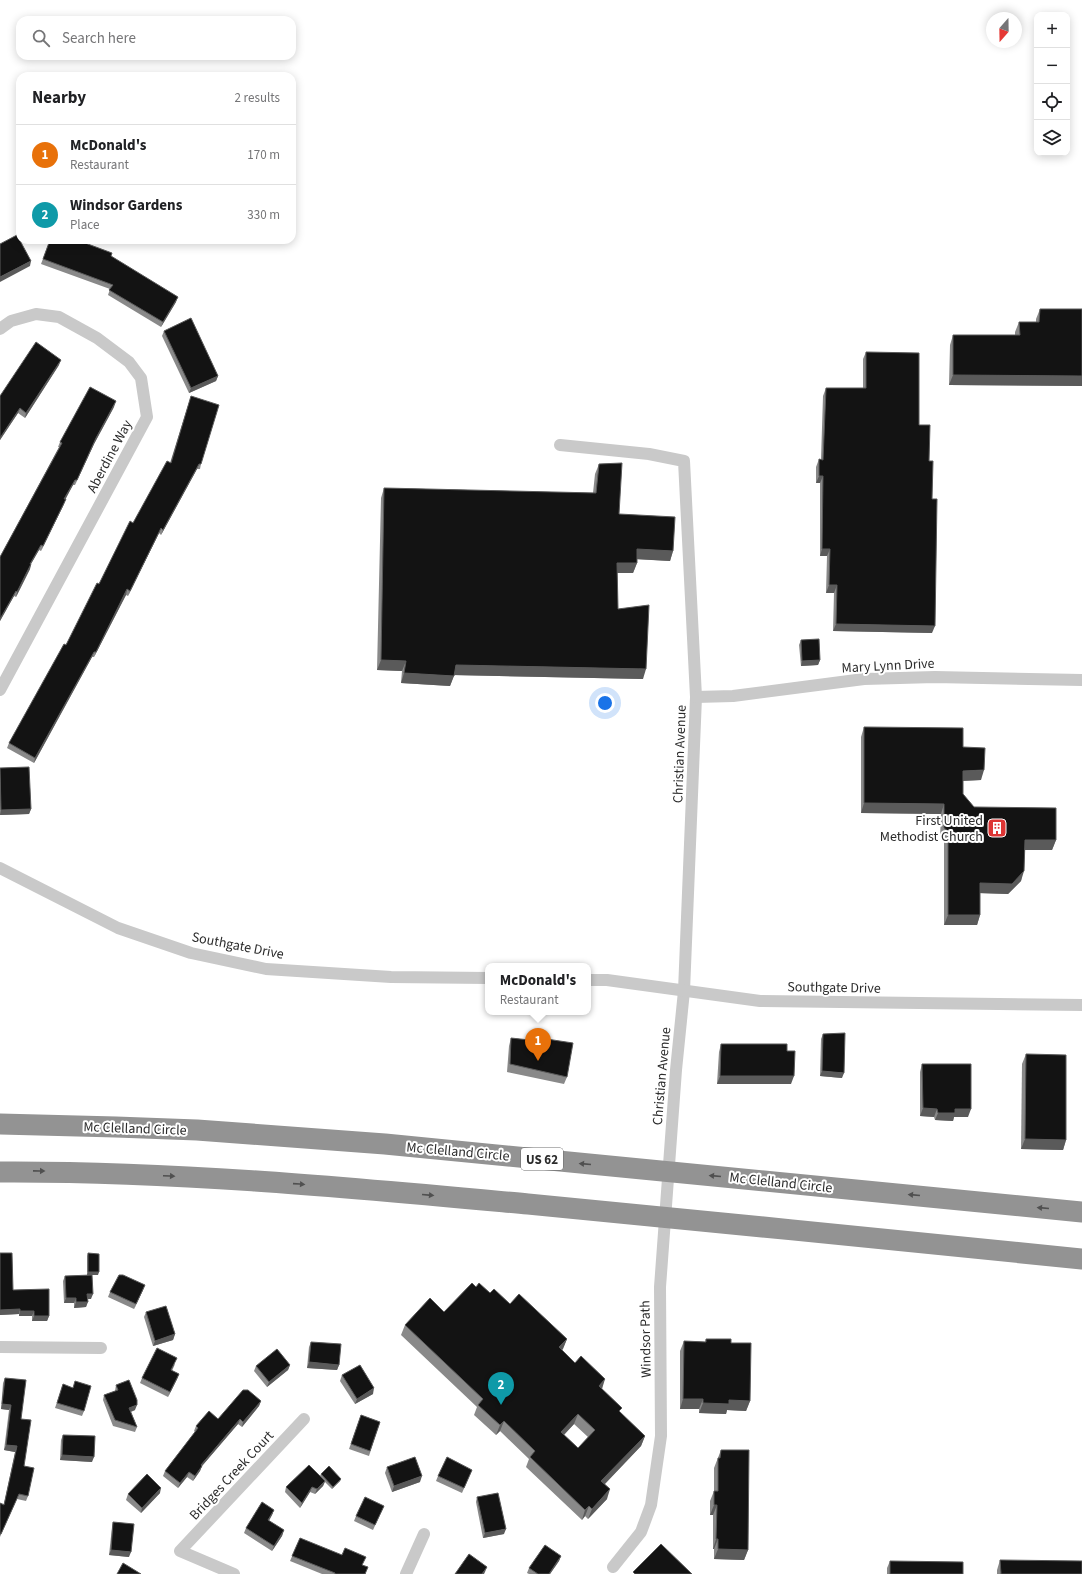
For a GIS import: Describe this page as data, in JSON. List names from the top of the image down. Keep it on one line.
{"streets":{"highway":["Mc Clelland Circle","US 62"],"street":["Aberdine Way","Mary Lynn Drive","Christian Avenue","Southgate Drive","Windsor Path","Bridges Creek Court"]},"crossings":[["Mary Lynn Drive","Christian Avenue"],["Christian Avenue","Southgate Drive"],["Christian Avenue","Mc Clelland Circle"],["Christian Avenue","Windsor Path"],["Mc Clelland Circle","Windsor Path"]],"places":{"building":["First United Methodist Church"]},"north":"bottom","page":{"map_buttons":["+","−"],"search":"Search here","heading":["Nearby","2 results"],"list":[{"mark":"1","name":"McDonald's","note":"Restaurant","value":"170 m"},{"mark":"2","name":"Windsor Gardens","note":"Place","value":"330 m"}],"popup":["McDonald's","Restaurant"],"pins":["1","2"]}}
